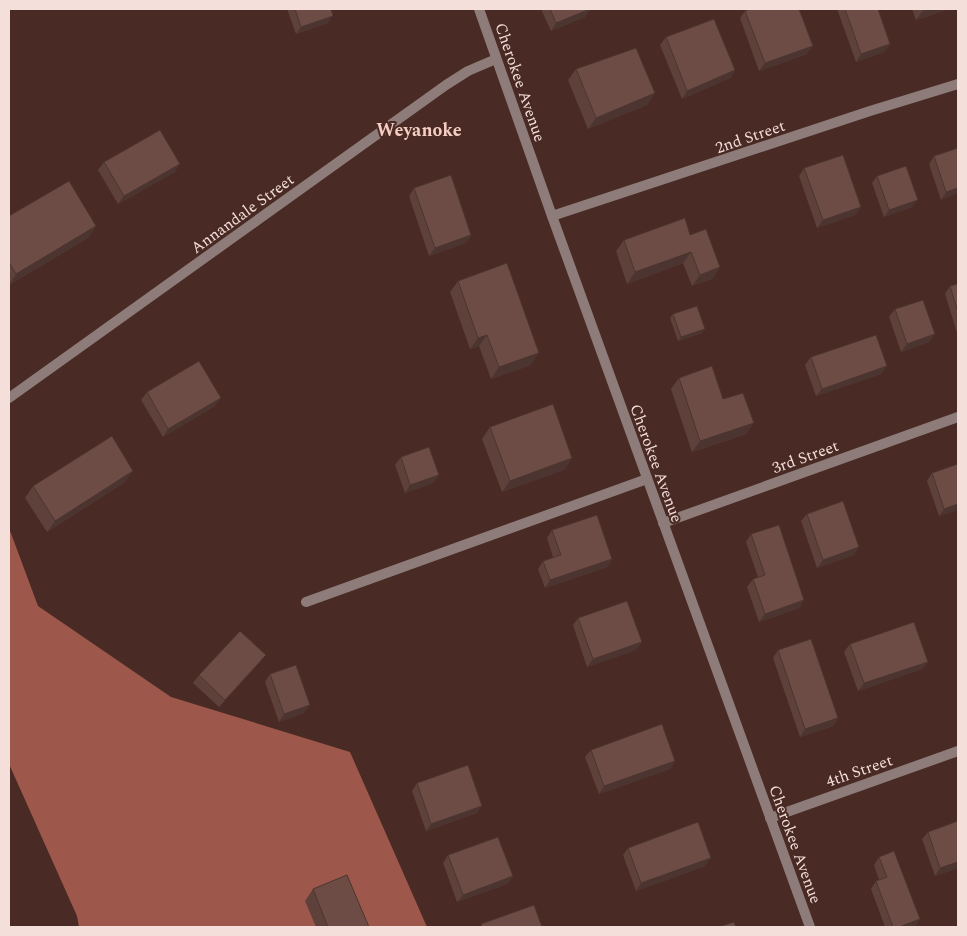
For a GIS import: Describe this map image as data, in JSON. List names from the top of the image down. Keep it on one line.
{"streets":{"street":["Cherokee Avenue","2nd Street","Annandale Street","3rd Street","4th Street"]},"crossings":[["Cherokee Avenue","2nd Street"],["Cherokee Avenue","Annandale Street"],["Cherokee Avenue","3rd Street"],["Cherokee Avenue","4th Street"]],"districts":["Weyanoke"]}
